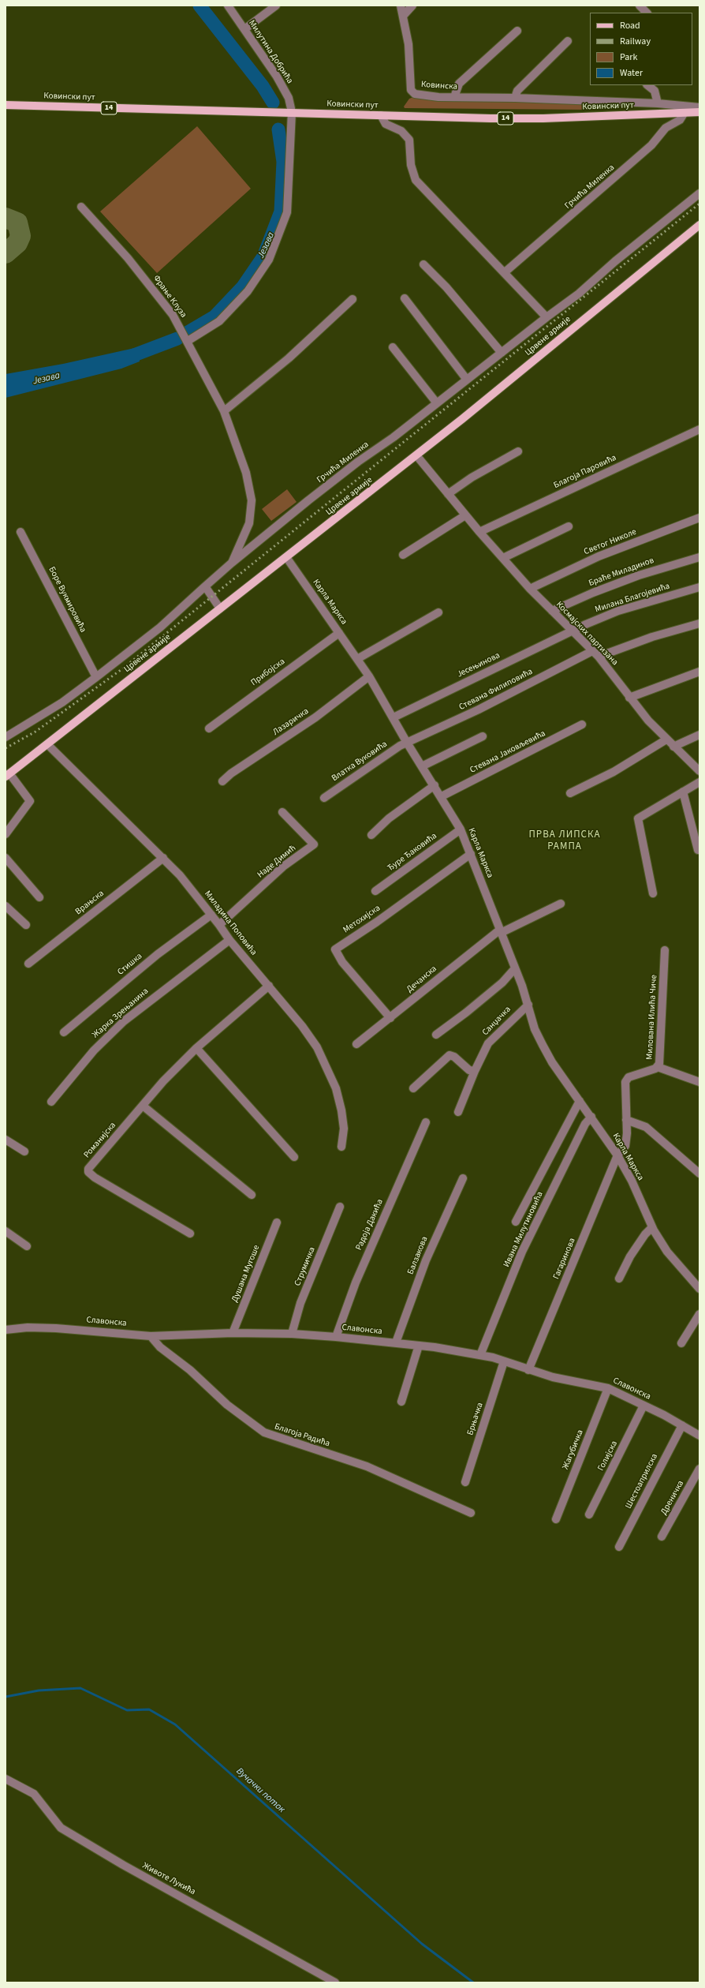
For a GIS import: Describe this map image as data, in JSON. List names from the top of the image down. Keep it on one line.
{"streets":{"main road":["Ковински пут","14","Црвене армије"],"street":["Милутина Добрића","Ковинска","Грчића Миленка","Фрање Клуза","Благоја Паровића","Светог Николе","Браће Миладинов","Милана Благојевића","Боре Вукмировића","Карла Маркса","Космајских партизана","Јесењинова","Прибојска","Стевана Филиповића","Лазаричка","Стевана Јаковљевића","Влатка Вуковића","Ђуре Ђаковића","Наде Димић","Врањска","Метохијска","Миладина Поповића","Стишка","Дечанска","Жарка Зрењанина","Милована Илића Чиче","Санџачка","Романијска","Радоја Дакића","Ивана Милутиновића","Балзакова","Гагаринова","Струмичка","Душана Мугоше","Славонска","Брњачка","Благоја Радића","Жагубичка","Голијска","Шестоаприлска","Дреничка","Животе Лукића"]},"crossings":[["Милутина Добрића","Ковински пут"],["Милутина Добрића","Фрање Клуза"],["Ковински пут","Грчића Миленка"],["Грчића Миленка","Фрање Клуза"],["Црвене армије","Карла Маркса"],["Црвене армије","Космајских партизана"],["Црвене армије","Миладина Поповића"],["Благоја Паровића","Космајских партизана"],["Светог Николе","Космајских партизана"],["Браће Миладинов","Космајских партизана"],["Милана Благојевића","Космајских партизана"],["Милана Благојевића","Јесењинова"],["Карла Маркса","Јесењинова"],["Карла Маркса","Прибојска"],["Карла Маркса","Стевана Филиповића"],["Карла Маркса","Лазаричка"],["Карла Маркса","Стевана Јаковљевића"],["Карла Маркса","Влатка Вуковића"],["Карла Маркса","Ђуре Ђаковића"],["Карла Маркса","Метохијска"],["Карла Маркса","Дечанска"],["Карла Маркса","Милована Илића Чиче"],["Карла Маркса","Санџачка"],["Карла Маркса","Ивана Милутиновића"],["Карла Маркса","Гагаринова"],["Космајских партизана","Јесењинова"],["Космајских партизана","Стевана Филиповића"],["Стевана Филиповића","Влатка Вуковића"],["Наде Димић","Миладина Поповића"],["Врањска","Миладина Поповића"],["Метохијска","Дечанска"],["Миладина Поповића","Стишка"],["Миладина Поповића","Жарка Зрењанина"],["Миладина Поповића","Романијска"],["Милована Илића Чиче","Гагаринова"],["Радоја Дакића","Славонска"],["Ивана Милутиновића","Славонска"],["Балзакова","Славонска"],["Гагаринова","Славонска"],["Струмичка","Славонска"],["Душана Мугоше","Славонска"],["Славонска","Брњачка"],["Славонска","Благоја Радића"],["Славонска","Жагубичка"],["Славонска","Голијска"],["Славонска","Шестоаприлска"]],"districts":["ПРВА ЛИПСКА РАМПА"],"water":["Језава","Вучачки поток"],"legend":["Road","Railway","Park","Water"]}
